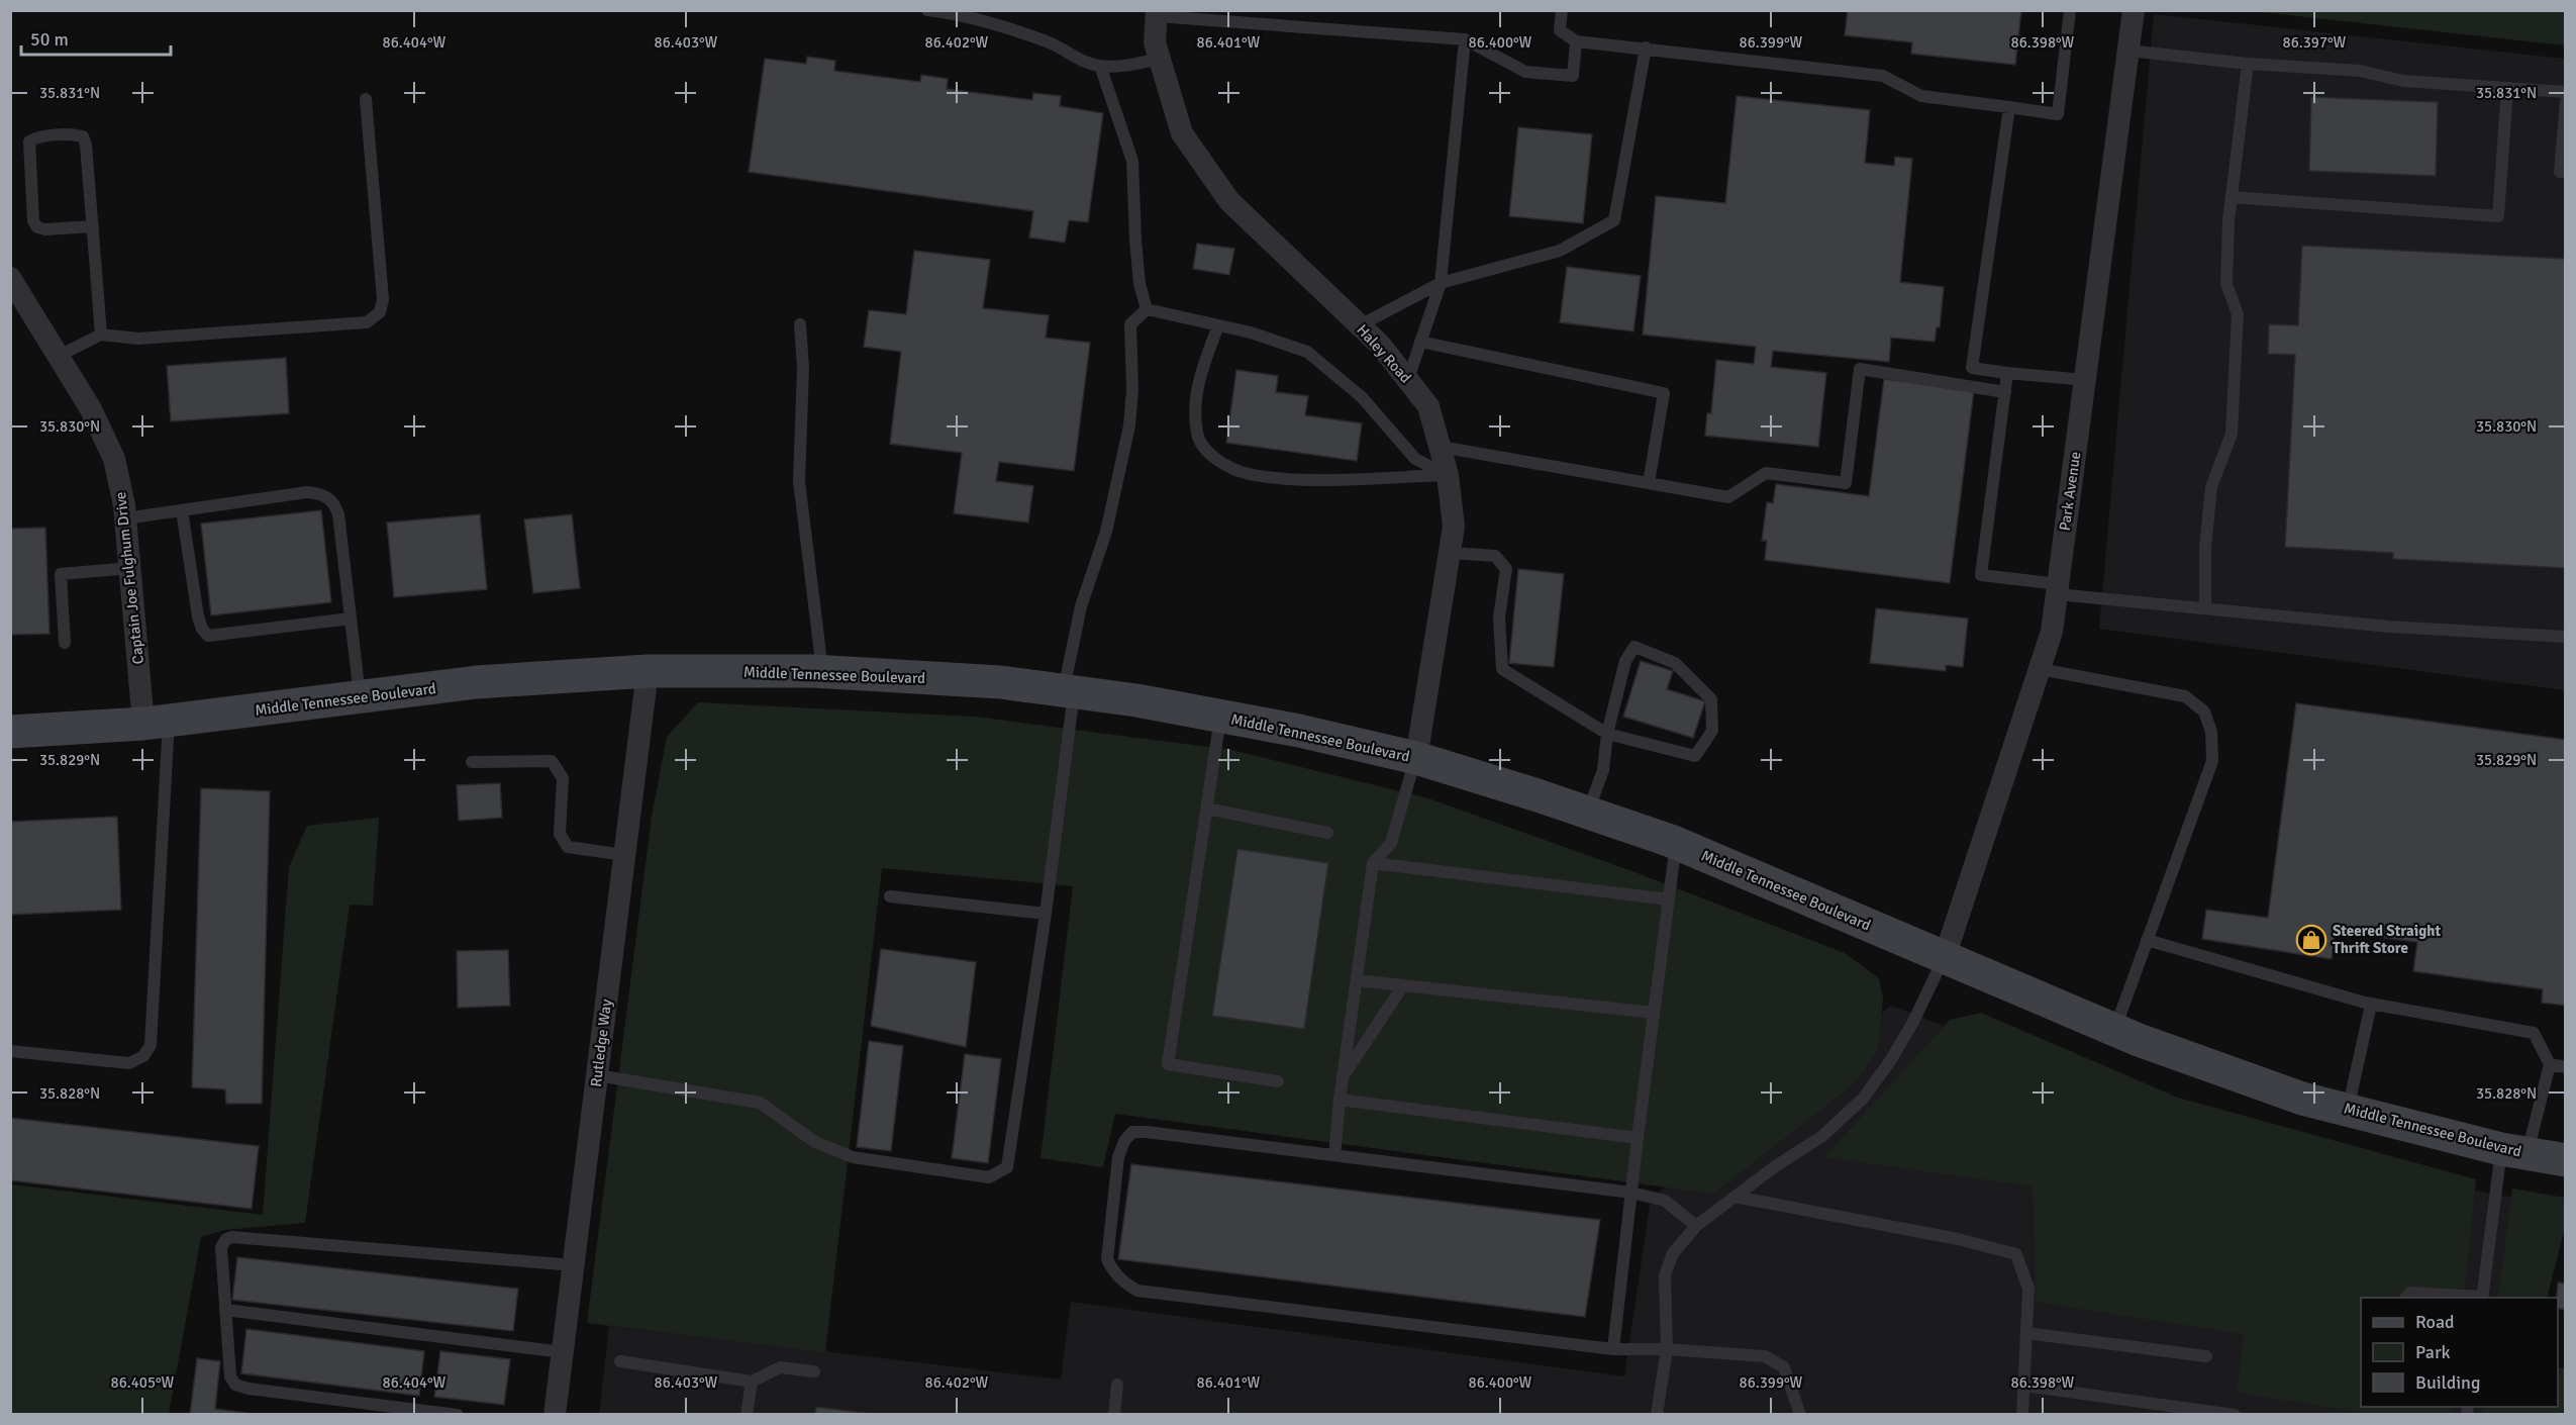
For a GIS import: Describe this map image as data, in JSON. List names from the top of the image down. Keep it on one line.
{"streets":{"main road":["Middle Tennessee Boulevard"],"street":["Haley Road","Park Avenue","Captain Joe Fulghum Drive","Rutledge Way"]},"crossings":[["Haley Road","Middle Tennessee Boulevard"],["Park Avenue","Middle Tennessee Boulevard"],["Captain Joe Fulghum Drive","Middle Tennessee Boulevard"],["Middle Tennessee Boulevard","Rutledge Way"]],"places":{"shop":["Steered Straight Thrift Store"]},"legend":["Road","Park","Building"],"scale_bar":"50 m","coordinates":["86.404°W","86.403°W","86.402°W","86.401°W","86.400°W","86.399°W","86.398°W","86.397°W","35.831°N","35.830°N","35.829°N","35.828°N","86.405°W"]}
